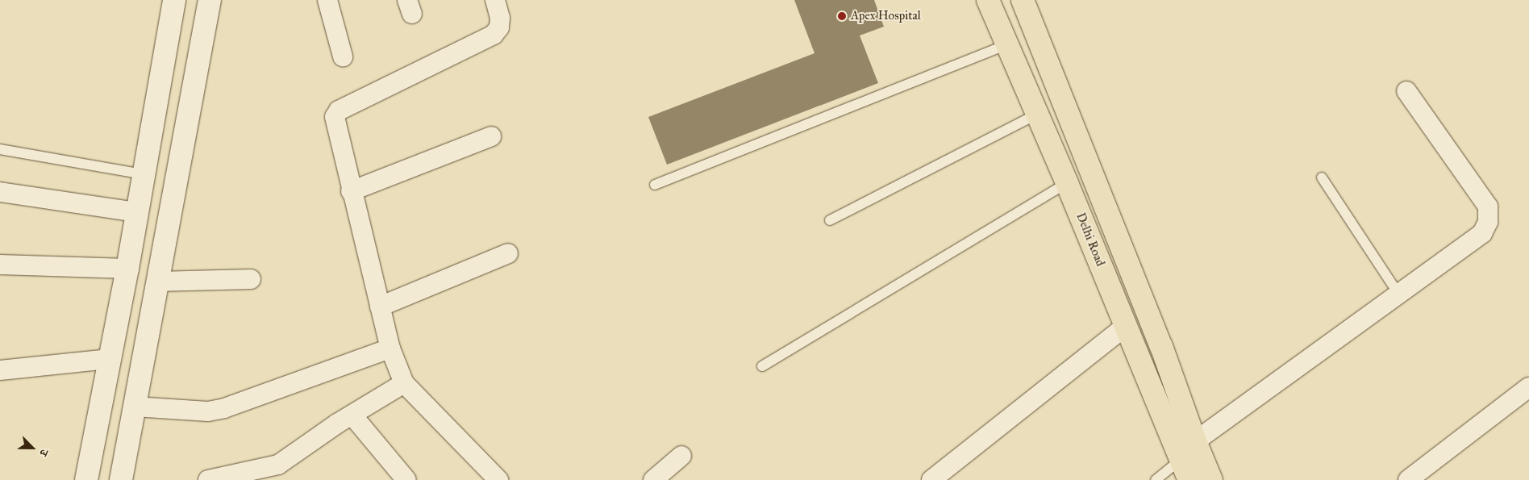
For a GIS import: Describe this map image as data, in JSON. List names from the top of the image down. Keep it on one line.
{"streets":{"main road":["Delhi Road"]},"places":["Apex Hospital"],"north":"bottom right"}
